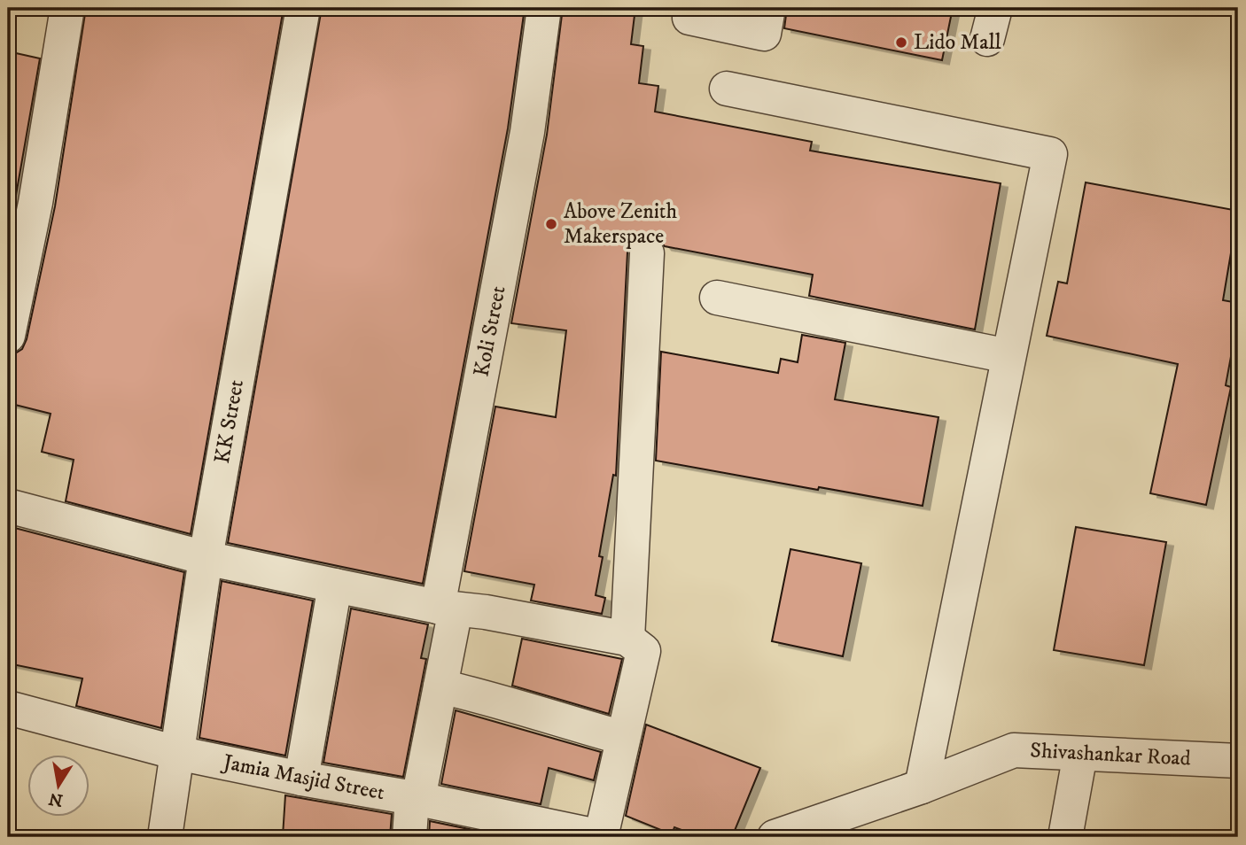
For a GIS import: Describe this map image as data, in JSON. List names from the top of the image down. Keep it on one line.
{"streets":{"street":["Koli Street","KK Street","Shivashankar Road","Jamia Masjid Street"]},"crossings":[["Koli Street","Jamia Masjid Street"],["KK Street","Jamia Masjid Street"]],"places":["Lido Mall","Above Zenith Makerspace"],"north":"bottom"}
